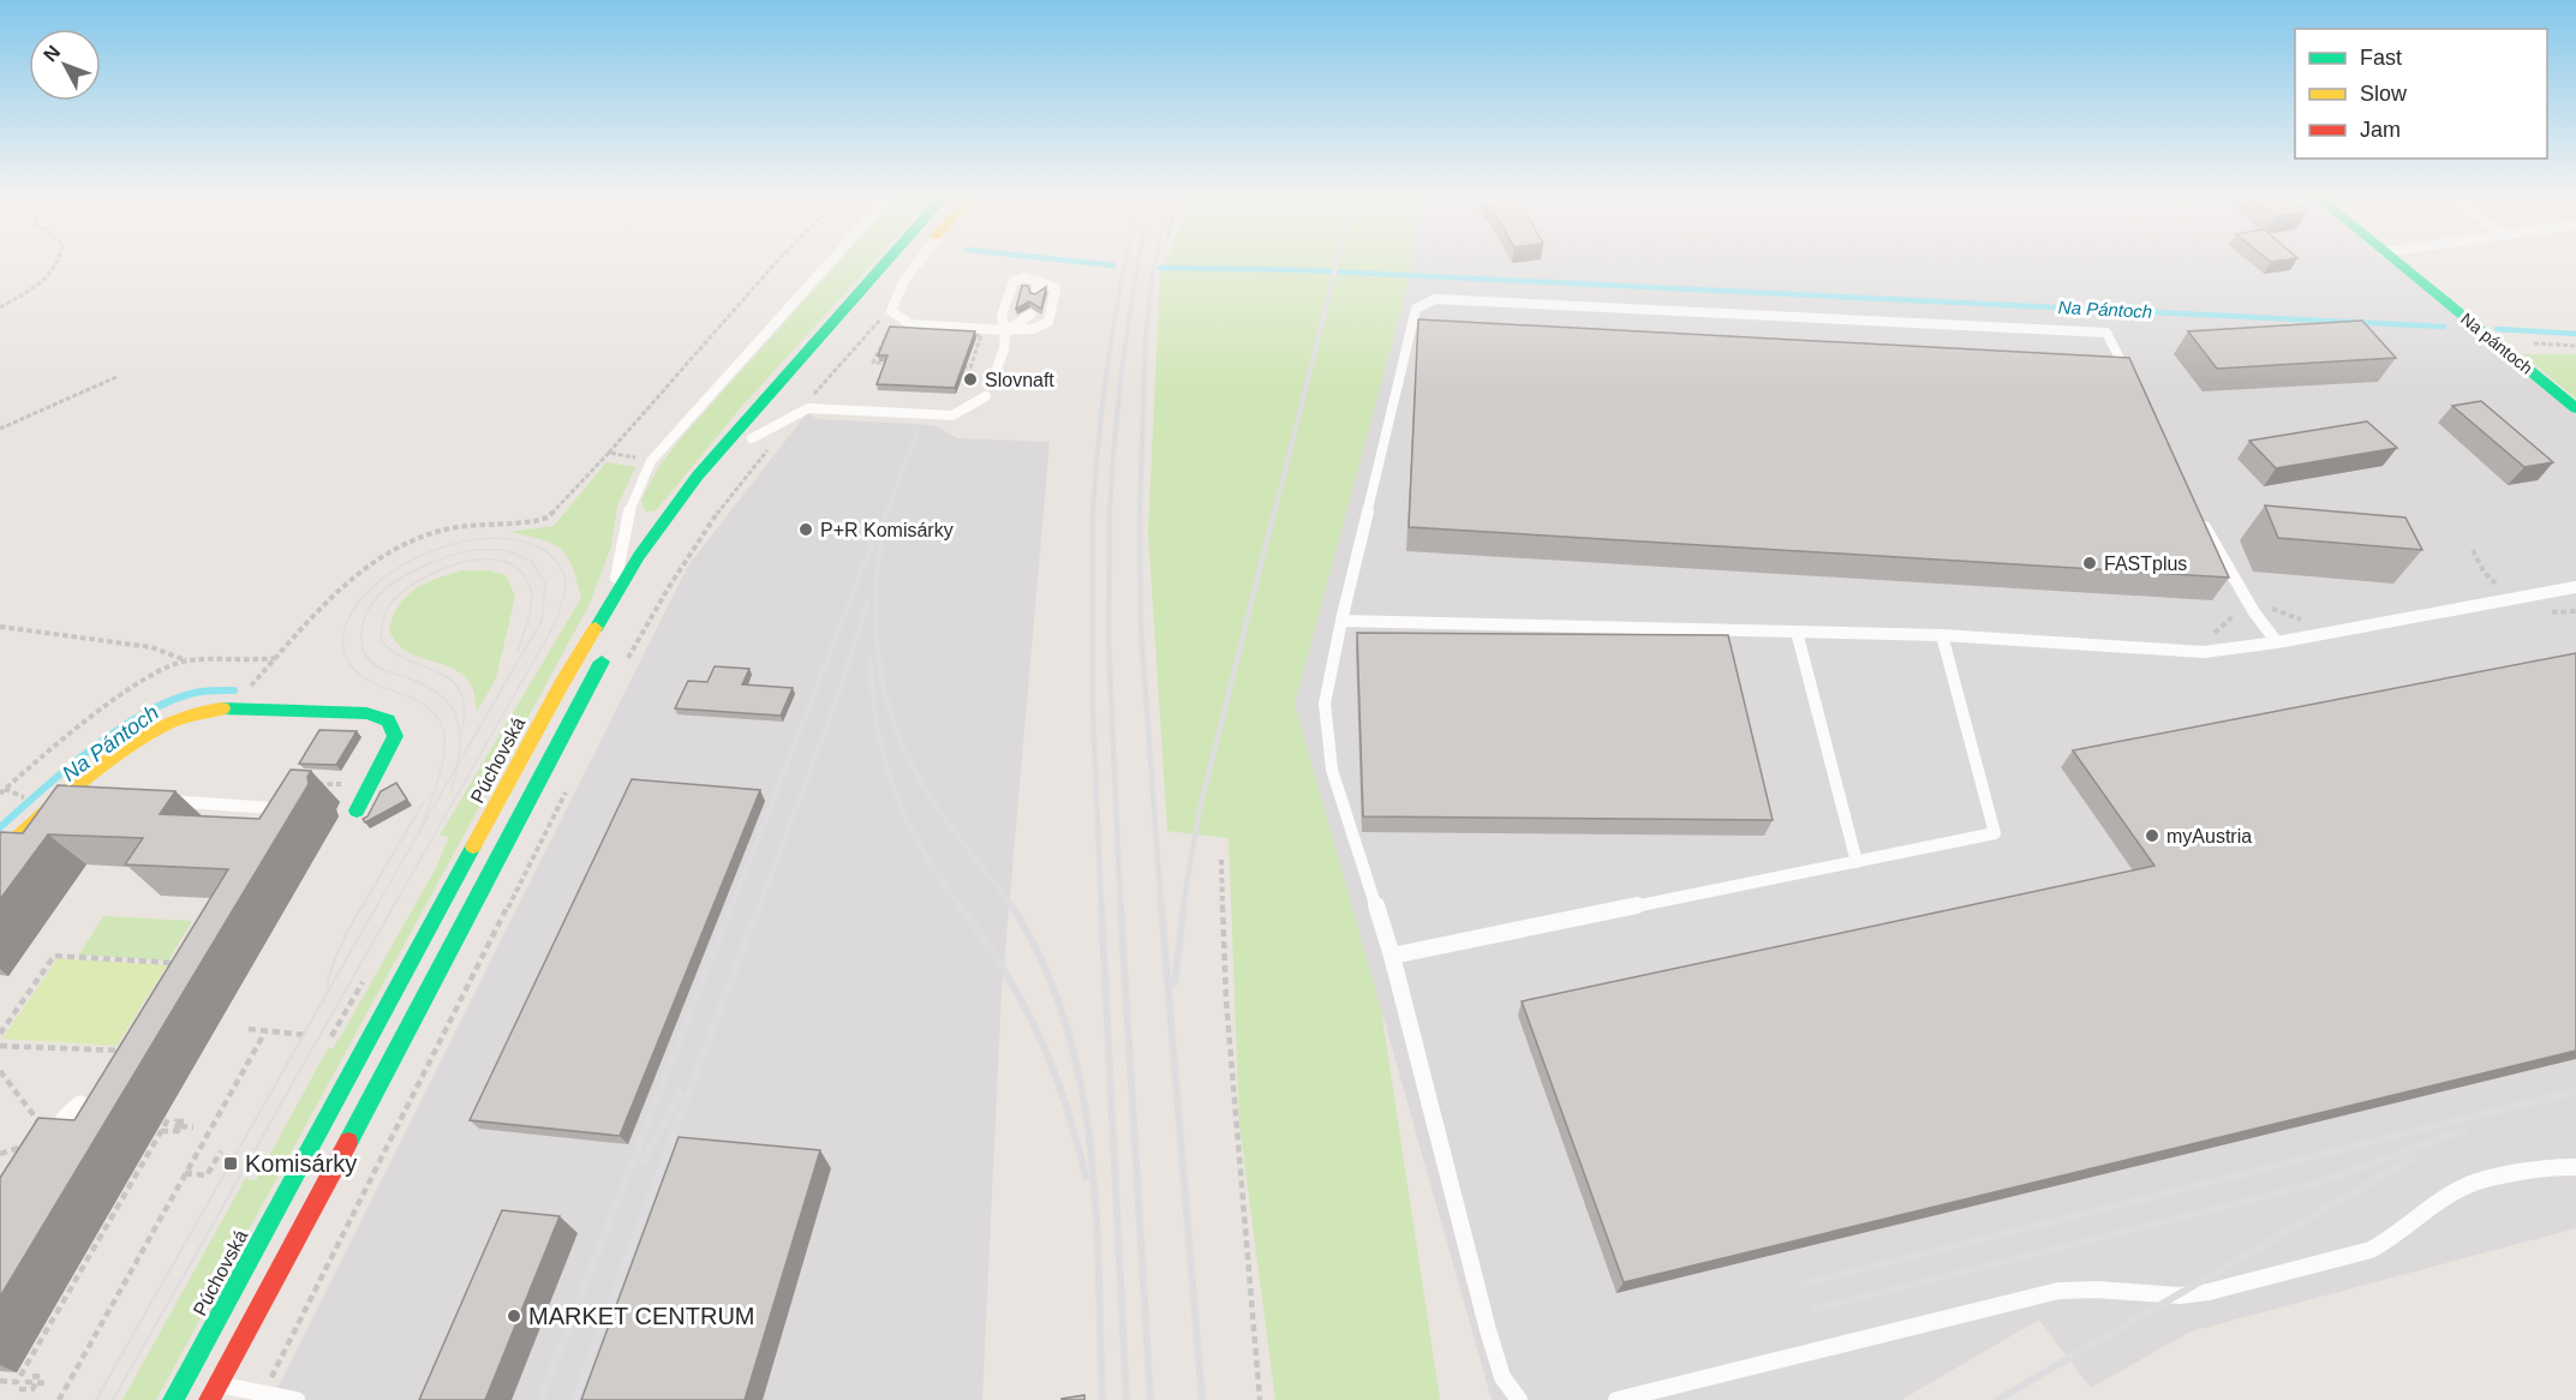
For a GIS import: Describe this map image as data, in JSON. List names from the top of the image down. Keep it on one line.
{"streets":{"main road":["Na pántoch","Púchovská"]},"water":["Na Pántoch"],"places":{"other":["Slovnaft","P+R Komisárky","FASTplus","myAustria","MARKET CENTRUM"],"transit":["Komisárky"]},"legend":["Fast","Slow","Jam"],"north":"top left"}
